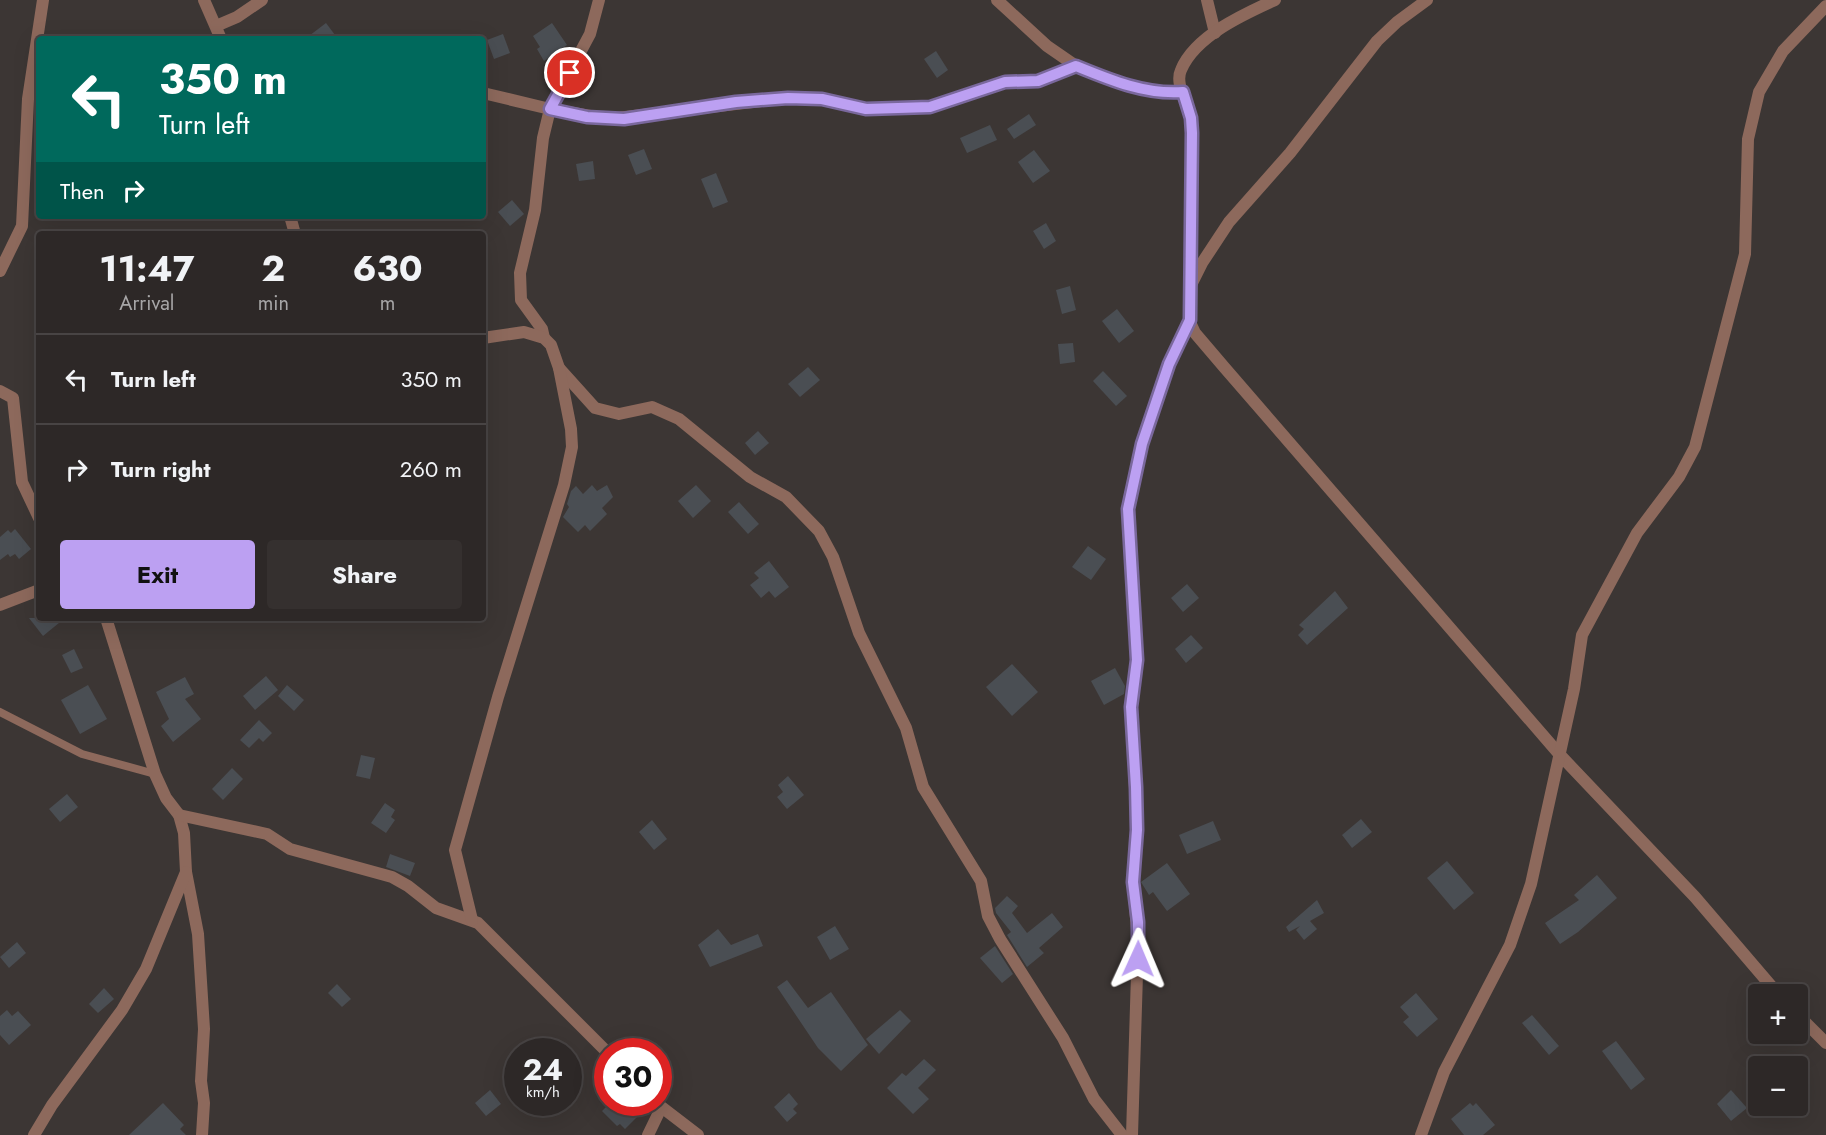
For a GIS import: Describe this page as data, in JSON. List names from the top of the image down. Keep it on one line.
{"page":{"turn":["350 m","Turn left"],"then":"Then","eta":["11:47","Arrival","2","min","630","m"],"list":[{"name":"Turn left","value":"350 m"},{"name":"Turn right","value":"260 m"}],"buttons":["Exit","Share"],"map_buttons":["+","−"],"speed":"24 km/h","limit":"30"}}
